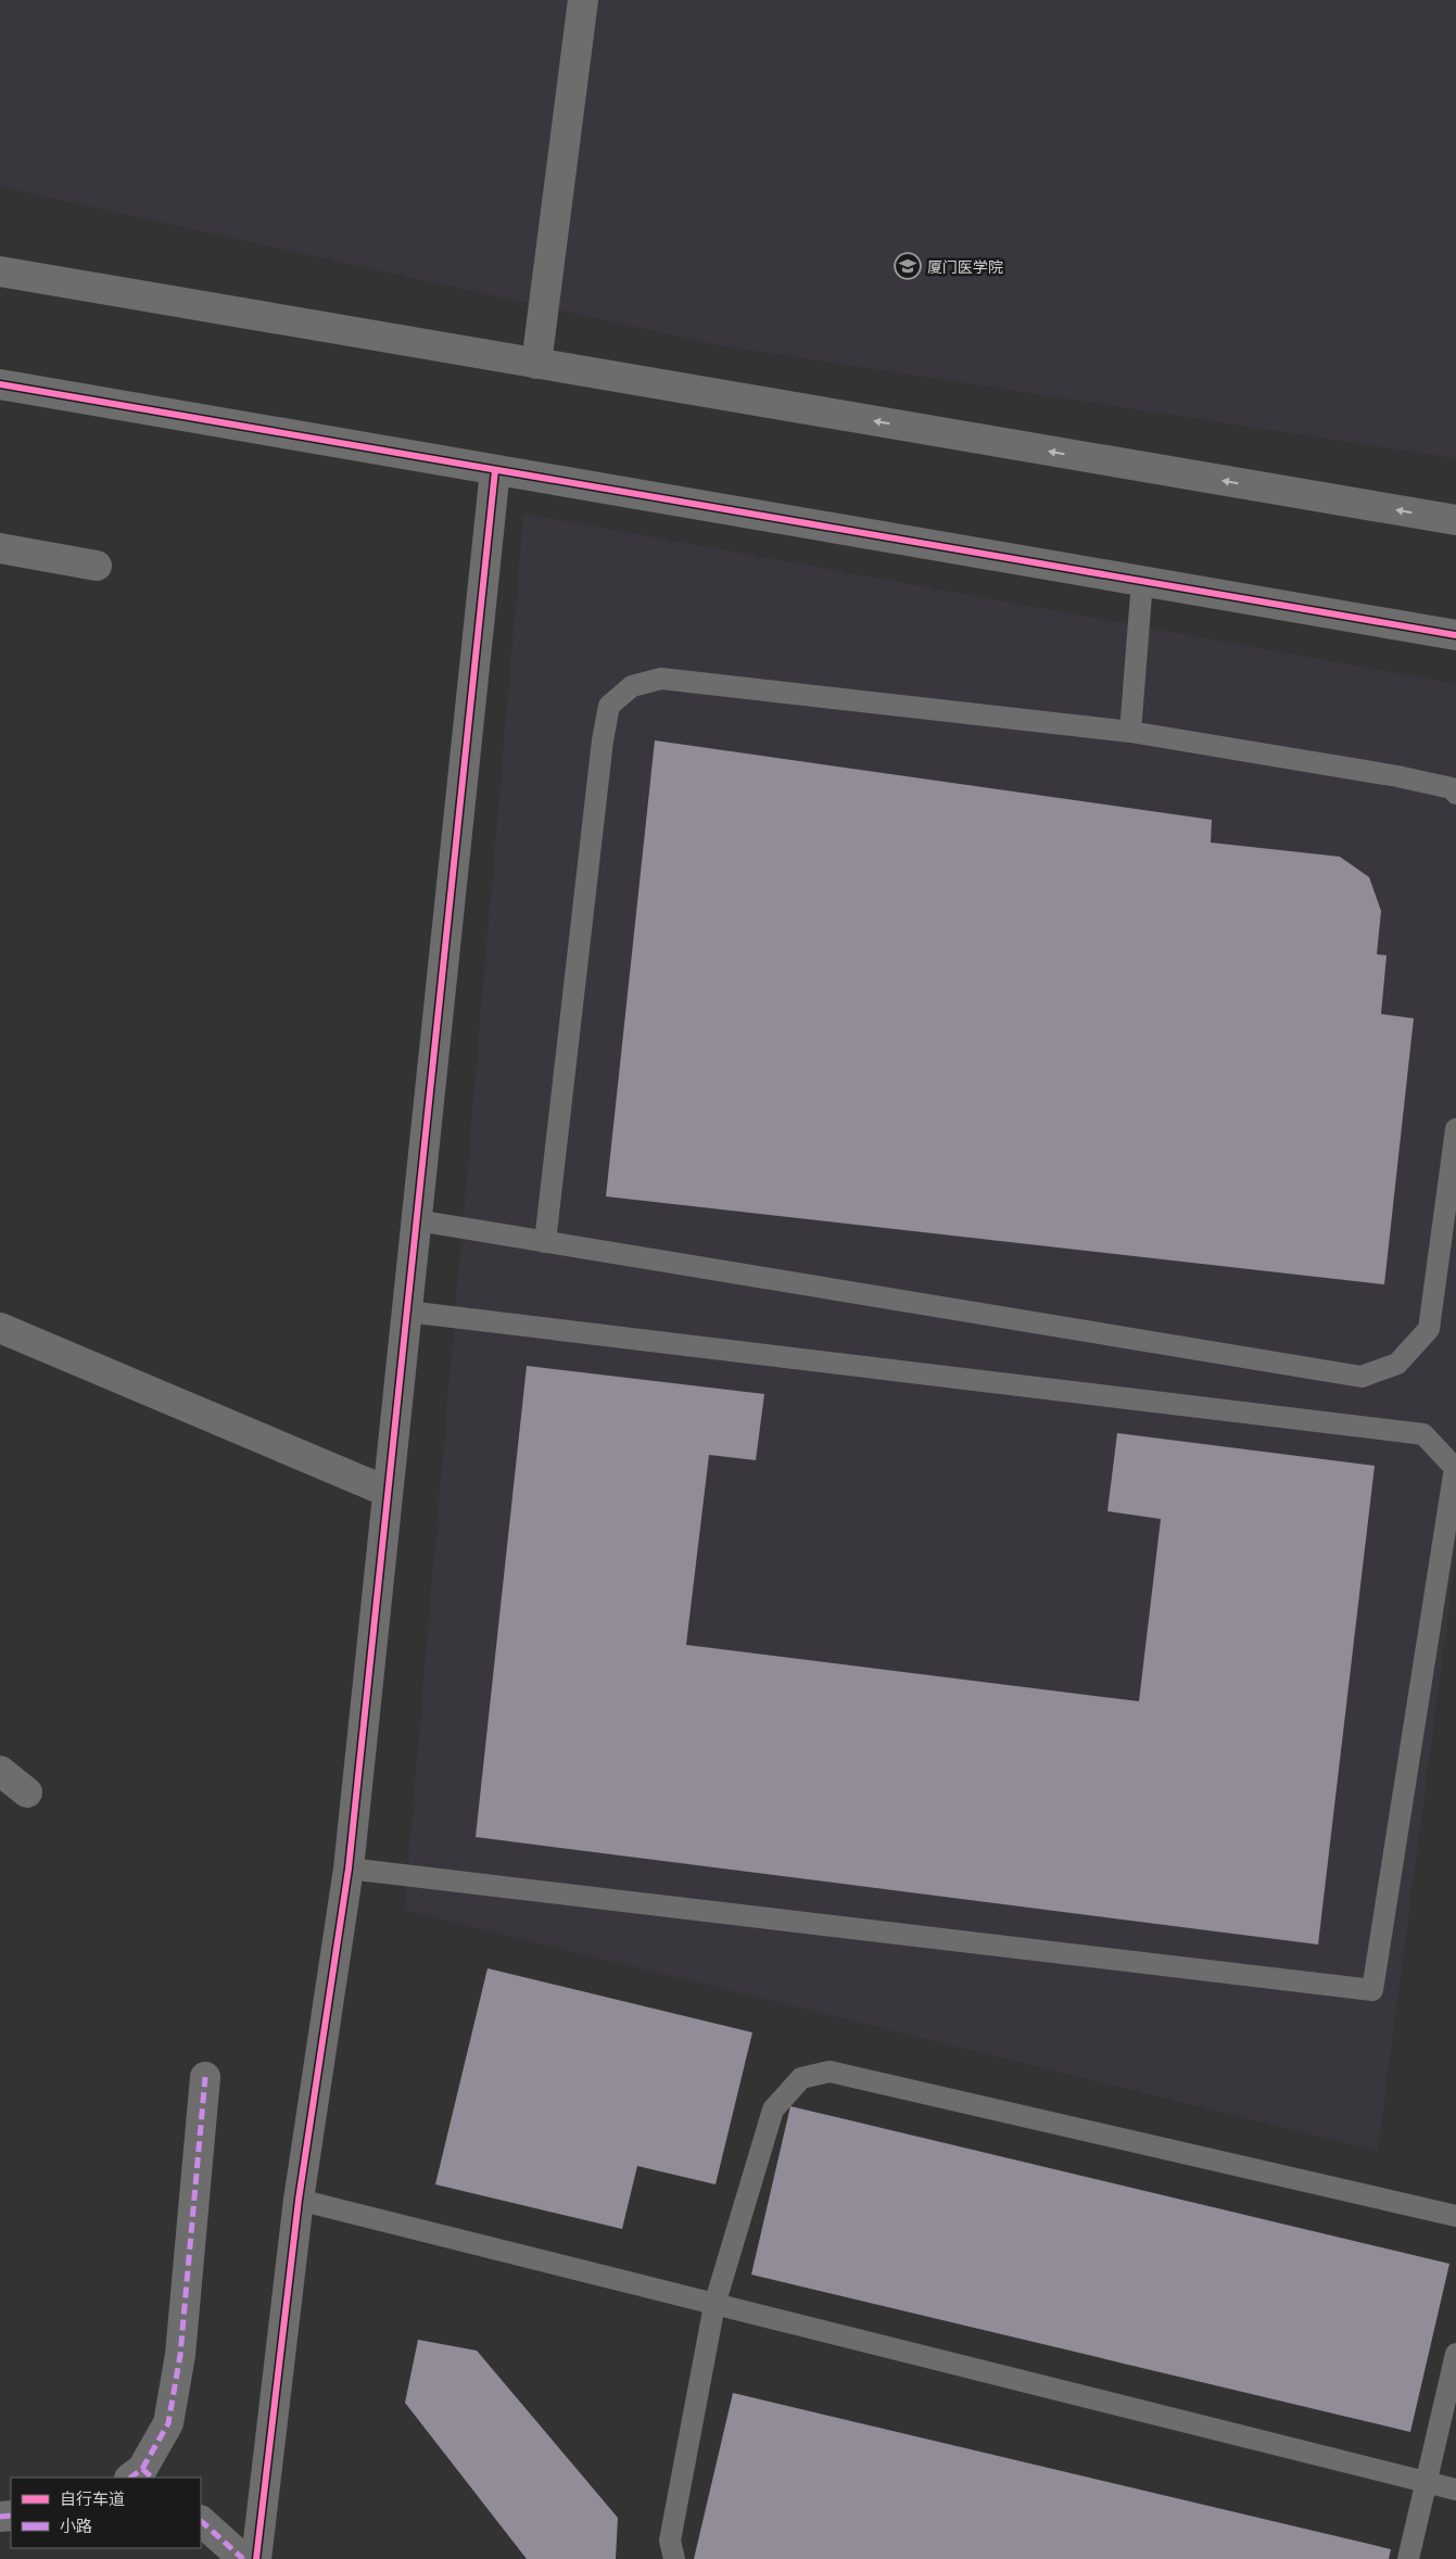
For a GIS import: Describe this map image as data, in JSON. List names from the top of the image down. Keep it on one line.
{"places":{"school or university":["厦门医学院"]},"legend":["自行车道","小路"]}
